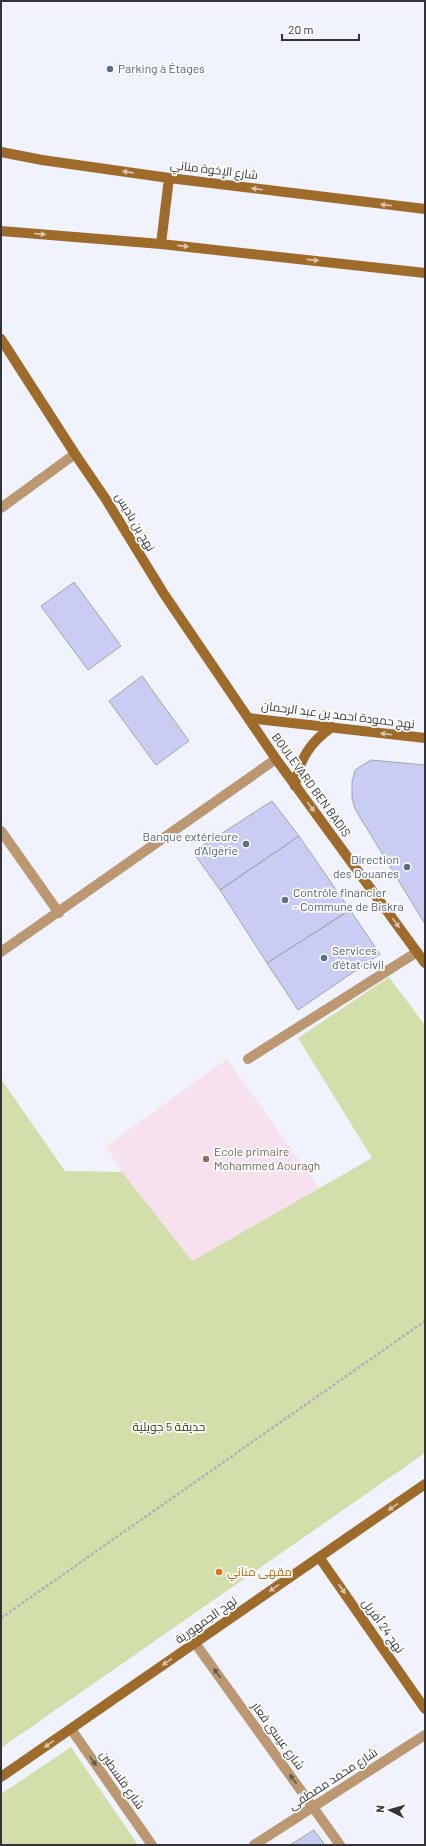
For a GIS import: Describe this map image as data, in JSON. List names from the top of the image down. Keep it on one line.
{"streets":{"main road":["شارع الإخوة مناني","نهج بن باديس","نهج حمودة احمد بن عبد الرحمان","BOULEVARD BEN BADIS","نهج الجمهورية","نهج 24 أفريل"],"street":["شارع عيسى قعار","شارع محمد مصطفى","شارع فلسطين"]},"crossings":[["نهج بن باديس","نهج حمودة احمد بن عبد الرحمان"],["نهج بن باديس","BOULEVARD BEN BADIS"],["نهج حمودة احمد بن عبد الرحمان","BOULEVARD BEN BADIS"],["نهج الجمهورية","نهج 24 أفريل"],["نهج الجمهورية","شارع عيسى قعار"],["نهج الجمهورية","شارع فلسطين"],["شارع عيسى قعار","شارع محمد مصطفى"]],"one_way":["نهج حمودة احمد بن عبد الرحمان","BOULEVARD BEN BADIS","نهج الجمهورية","نهج 24 أفريل","شارع عيسى قعار","شارع فلسطين"],"parks":["حديقة 5 جويلية"],"places":["Parking à Étages","Banque extérieure d'Algérie","Direction des Douanes","Contrôle financier - Commune de Biskra","Services d'état civil","Ecole primaire Mohammed Aouragh","مقهى مناني"],"scale_bar":"20 m","north":"left"}
